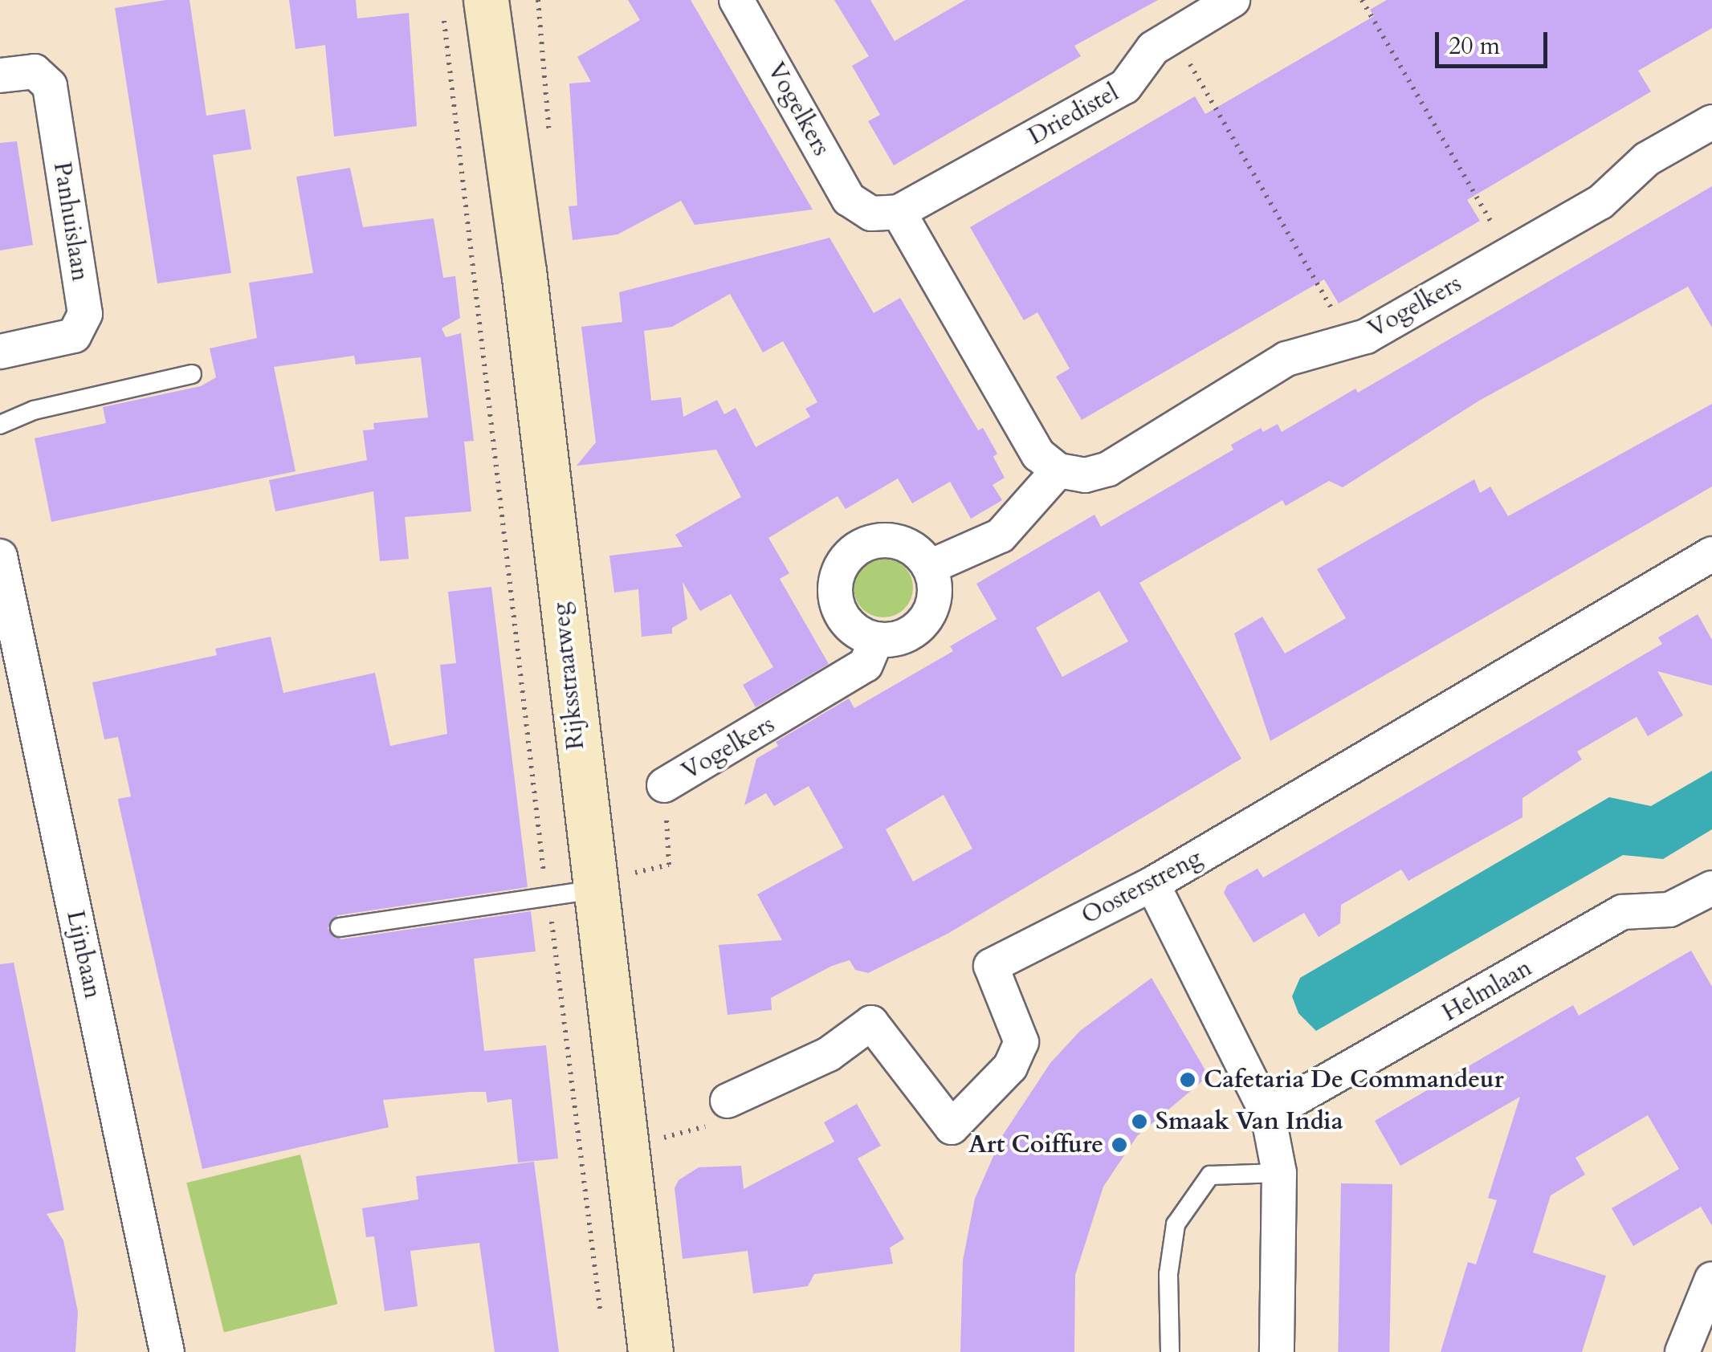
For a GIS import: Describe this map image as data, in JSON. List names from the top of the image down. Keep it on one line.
{"streets":{"main road":["Rijksstraatweg"],"street":["Vogelkers","Driedistel","Panhuislaan","Oosterstreng","Lijnbaan","Helmlaan"]},"crossings":[["Vogelkers","Driedistel"]],"places":["Cafetaria De Commandeur","Smaak Van India","Art Coiffure"],"scale_bar":"20 m"}
